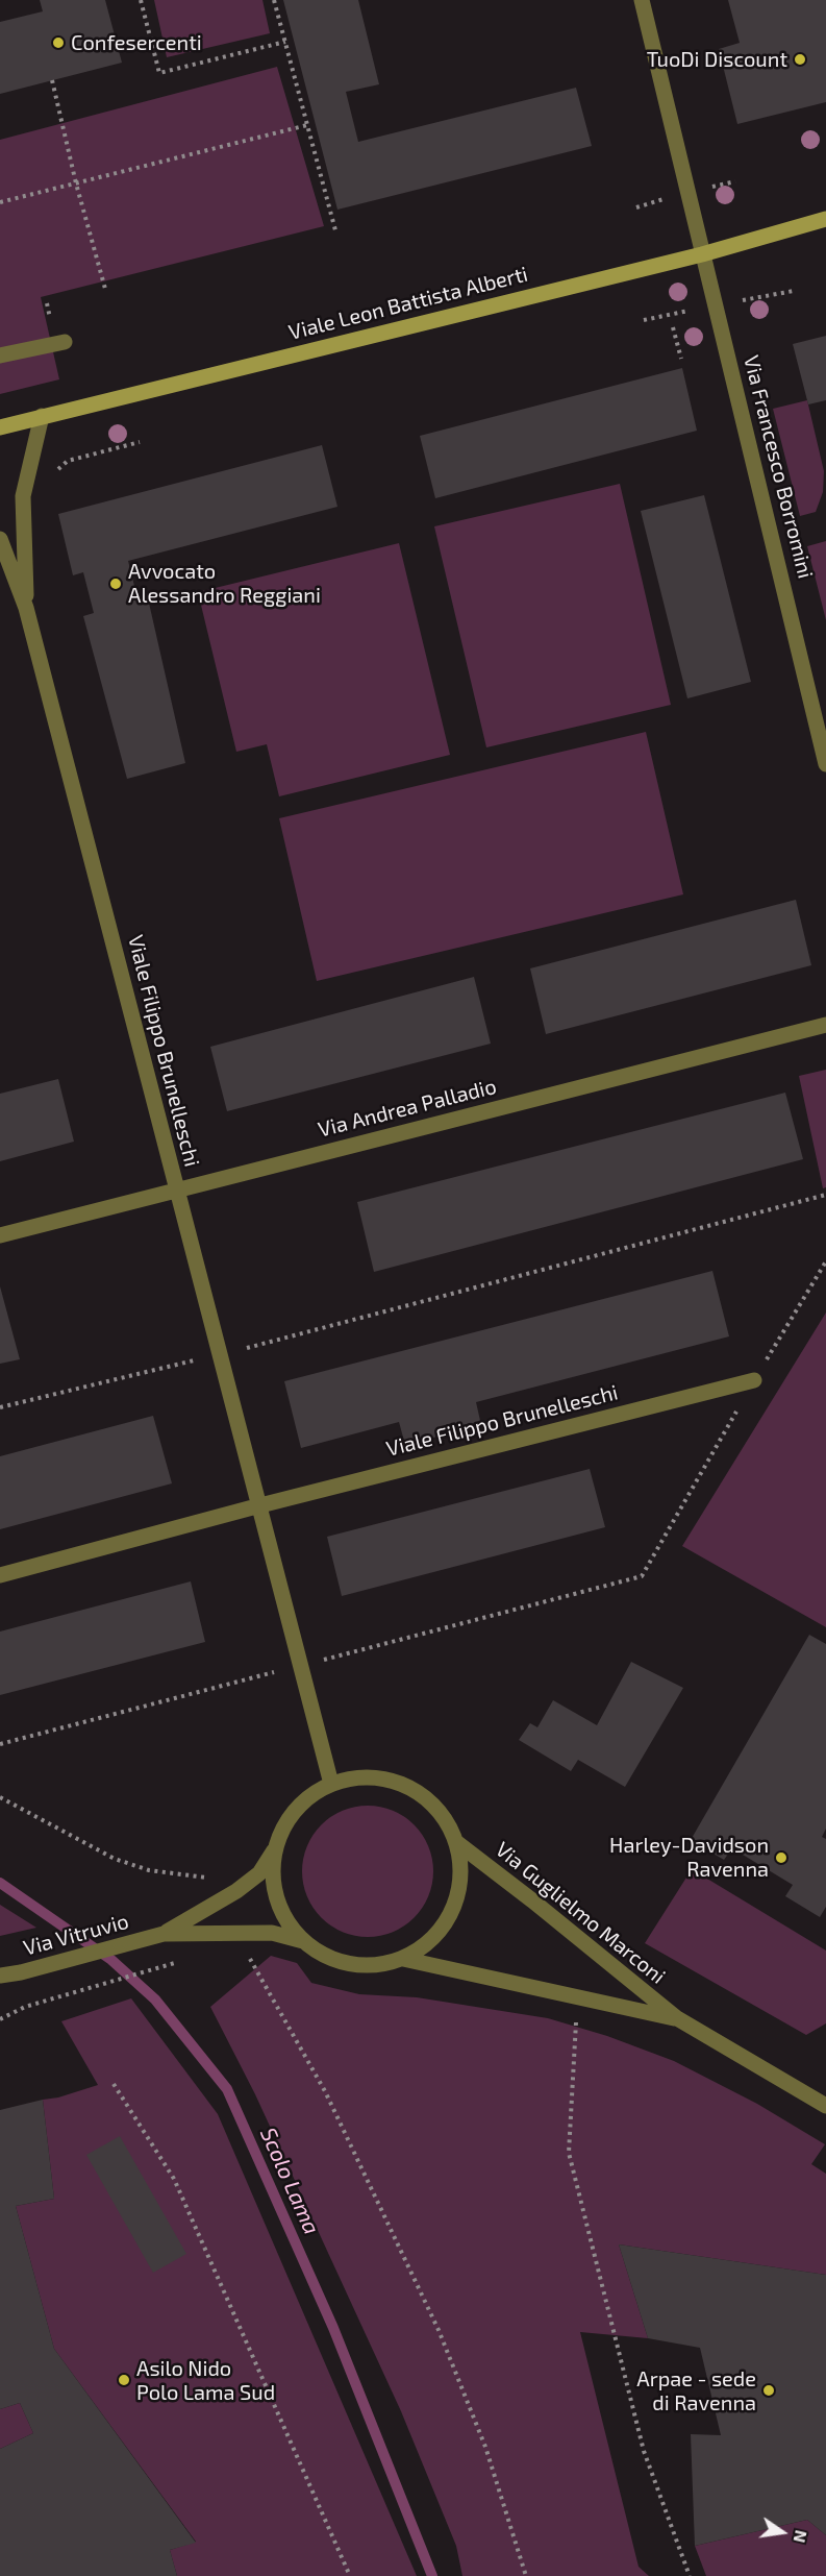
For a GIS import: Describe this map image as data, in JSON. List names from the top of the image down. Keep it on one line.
{"streets":{"main road":["Viale Leon Battista Alberti"],"street":["Via Francesco Borromini","Viale Filippo Brunelleschi","Via Andrea Palladio","Via Guglielmo Marconi","Via Vitruvio"]},"crossings":[["Viale Leon Battista Alberti","Via Francesco Borromini"],["Viale Leon Battista Alberti","Viale Filippo Brunelleschi"],["Viale Filippo Brunelleschi","Via Andrea Palladio"],["Viale Filippo Brunelleschi","Via Guglielmo Marconi"],["Viale Filippo Brunelleschi","Via Vitruvio"],["Via Guglielmo Marconi","Via Vitruvio"]],"water":["Scolo Lama"],"places":["Confesercenti","TuoDi Discount","Avvocato Alessandro Reggiani","Harley-Davidson Ravenna","Asilo Nido Polo Lama Sud","Arpae - sede di Ravenna"],"north":"right"}
